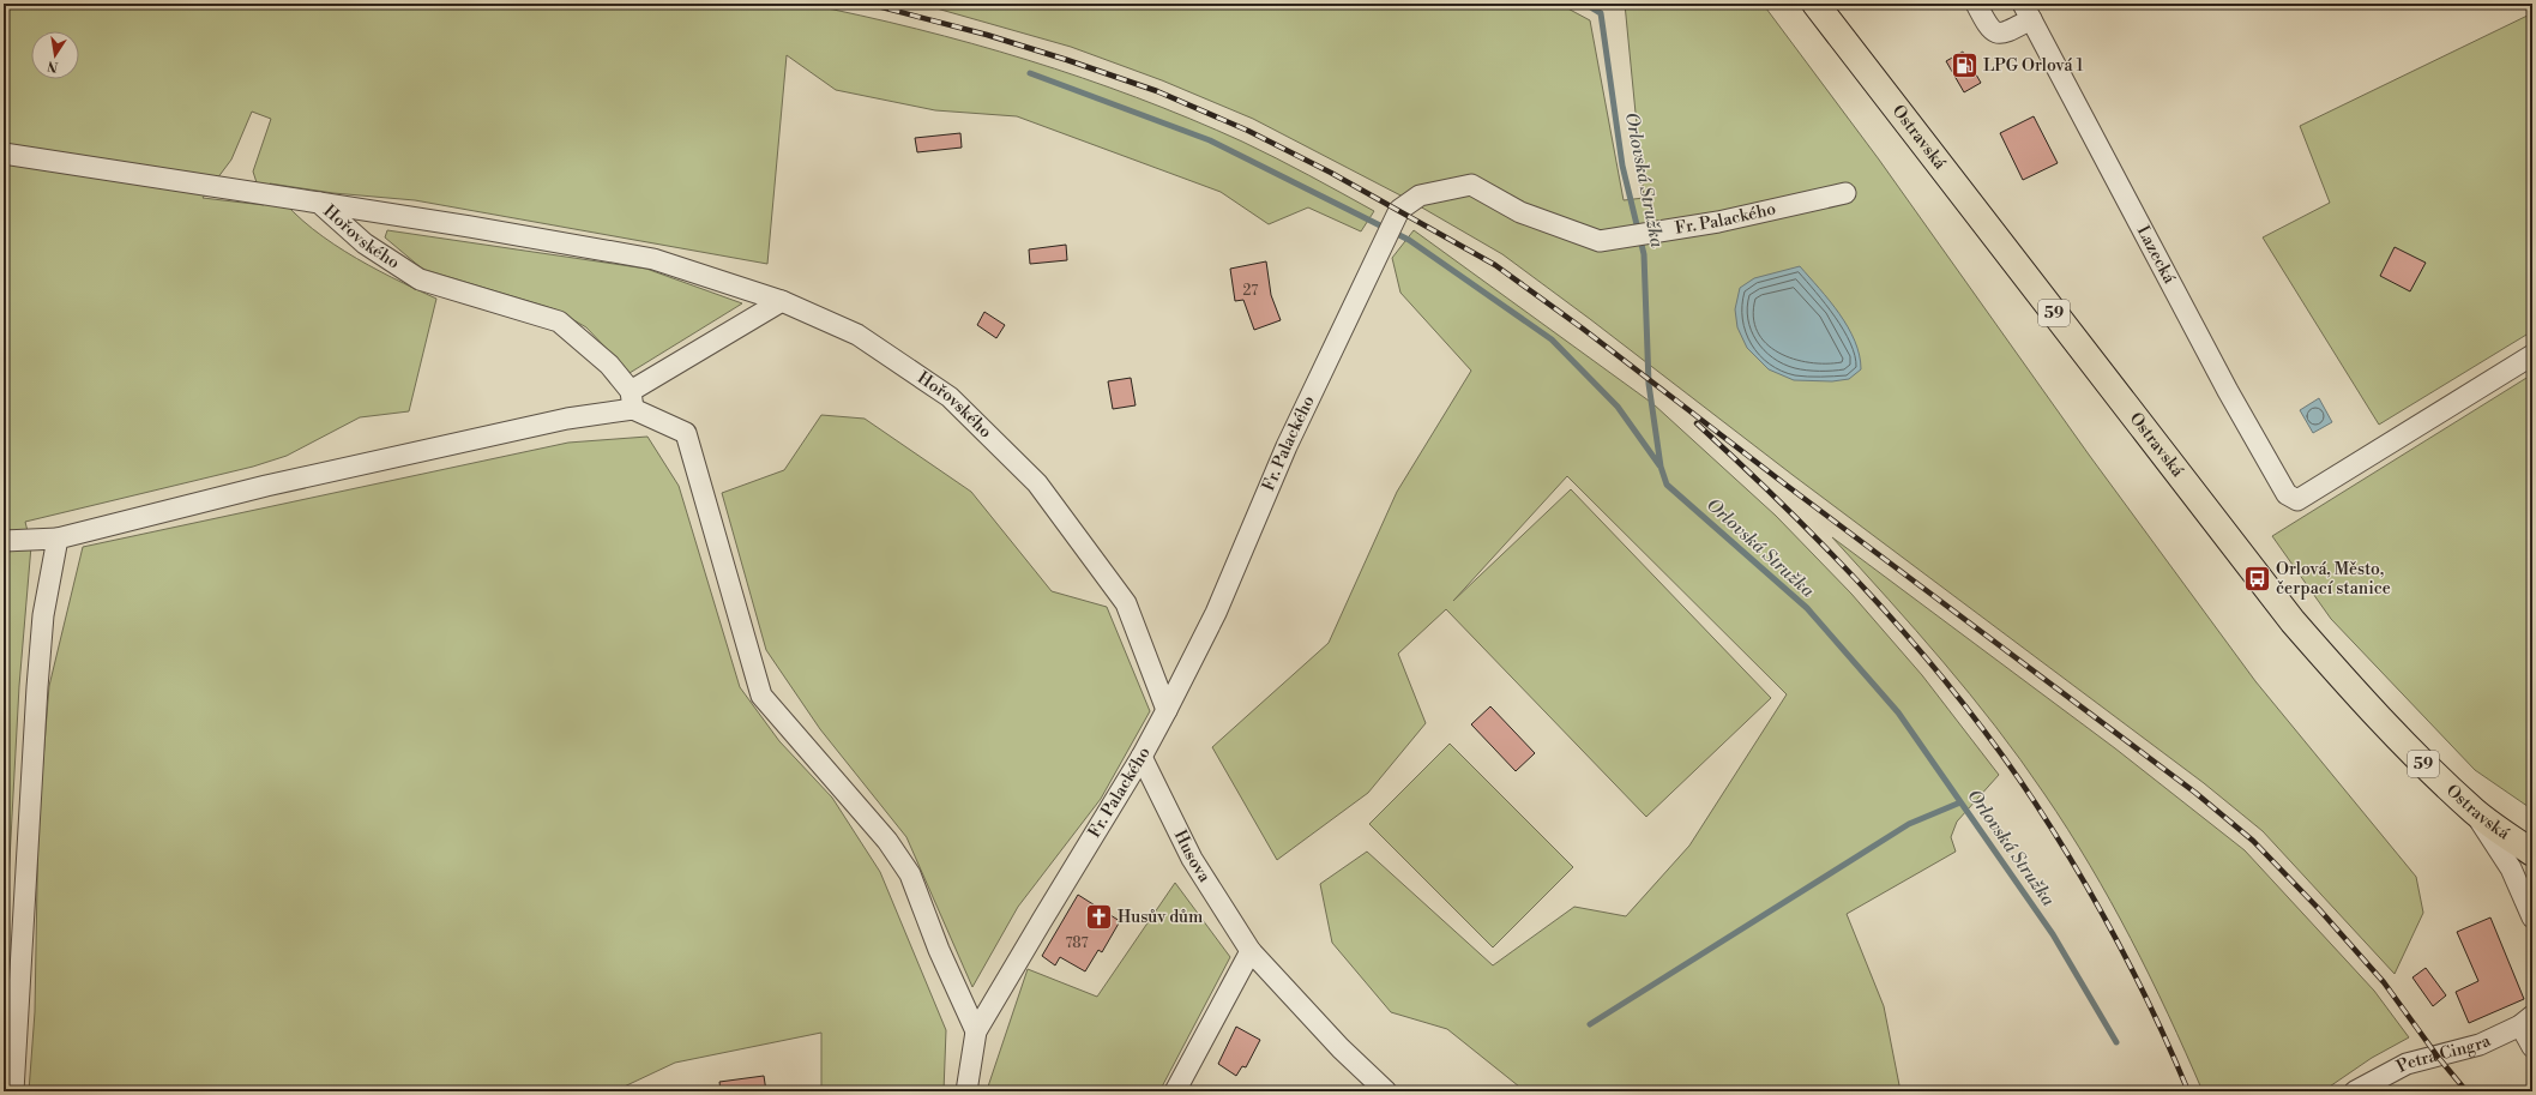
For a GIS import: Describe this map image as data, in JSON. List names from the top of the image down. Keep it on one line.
{"streets":{"main road":["Ostravská","59"],"street":["Fr. Palackého","Hořovského","Lazecká","Husova","Petra Cingra"]},"crossings":[["Fr. Palackého","Hořovského"],["Fr. Palackého","Husova"]],"water":["Orlovská Stružka"],"places":{"fuel station":["LPG Orlová 1"],"bus stop":["Orlová, Město, čerpací stanice"],"church":["Husův dům"]},"house_numbers":["27","787"],"north":"bottom"}
